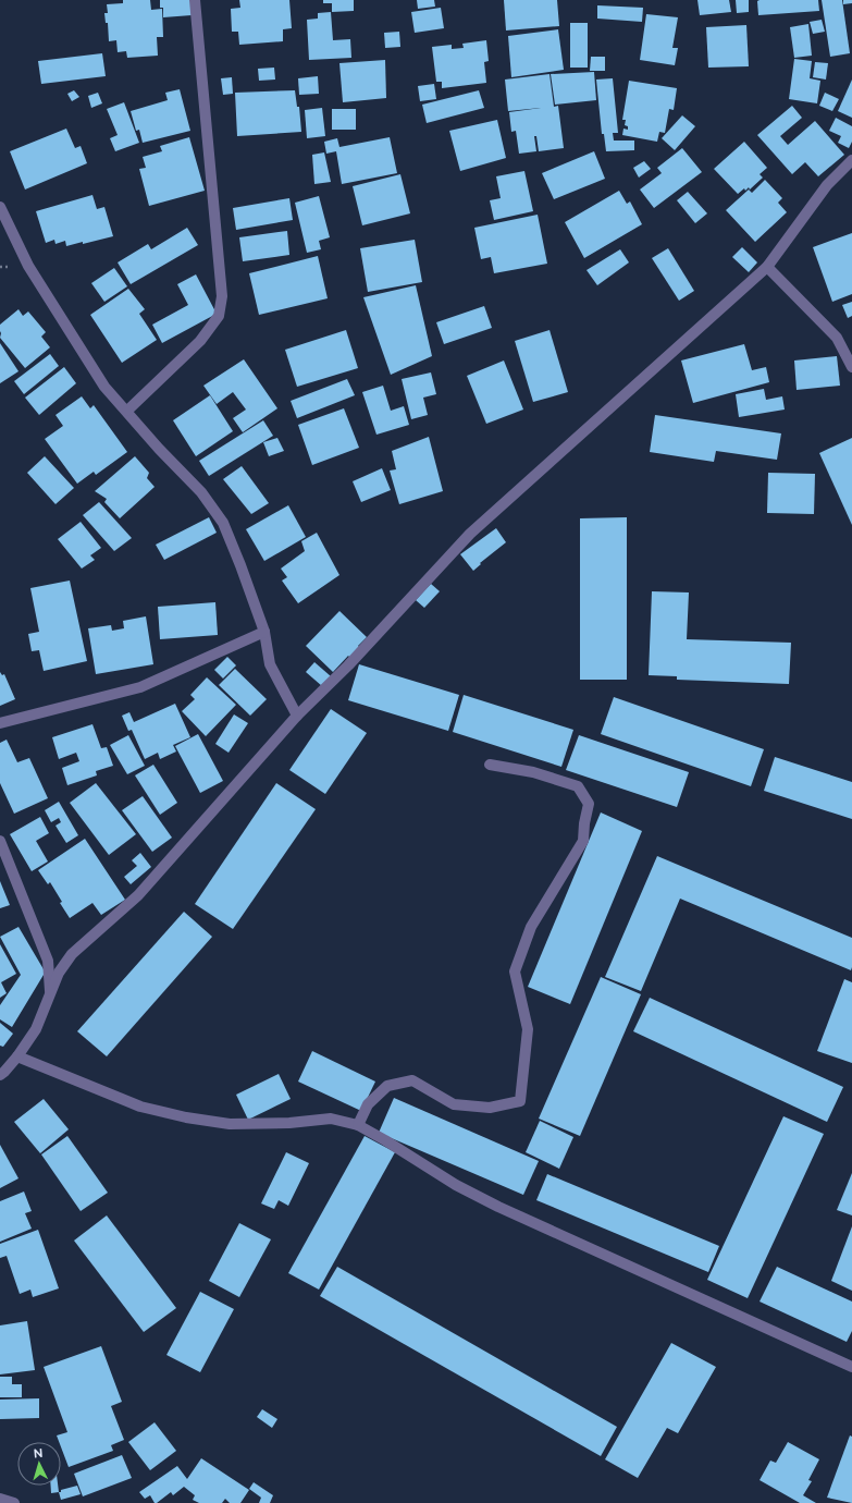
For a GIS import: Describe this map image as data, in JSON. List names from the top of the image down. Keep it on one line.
{"north":"top"}
